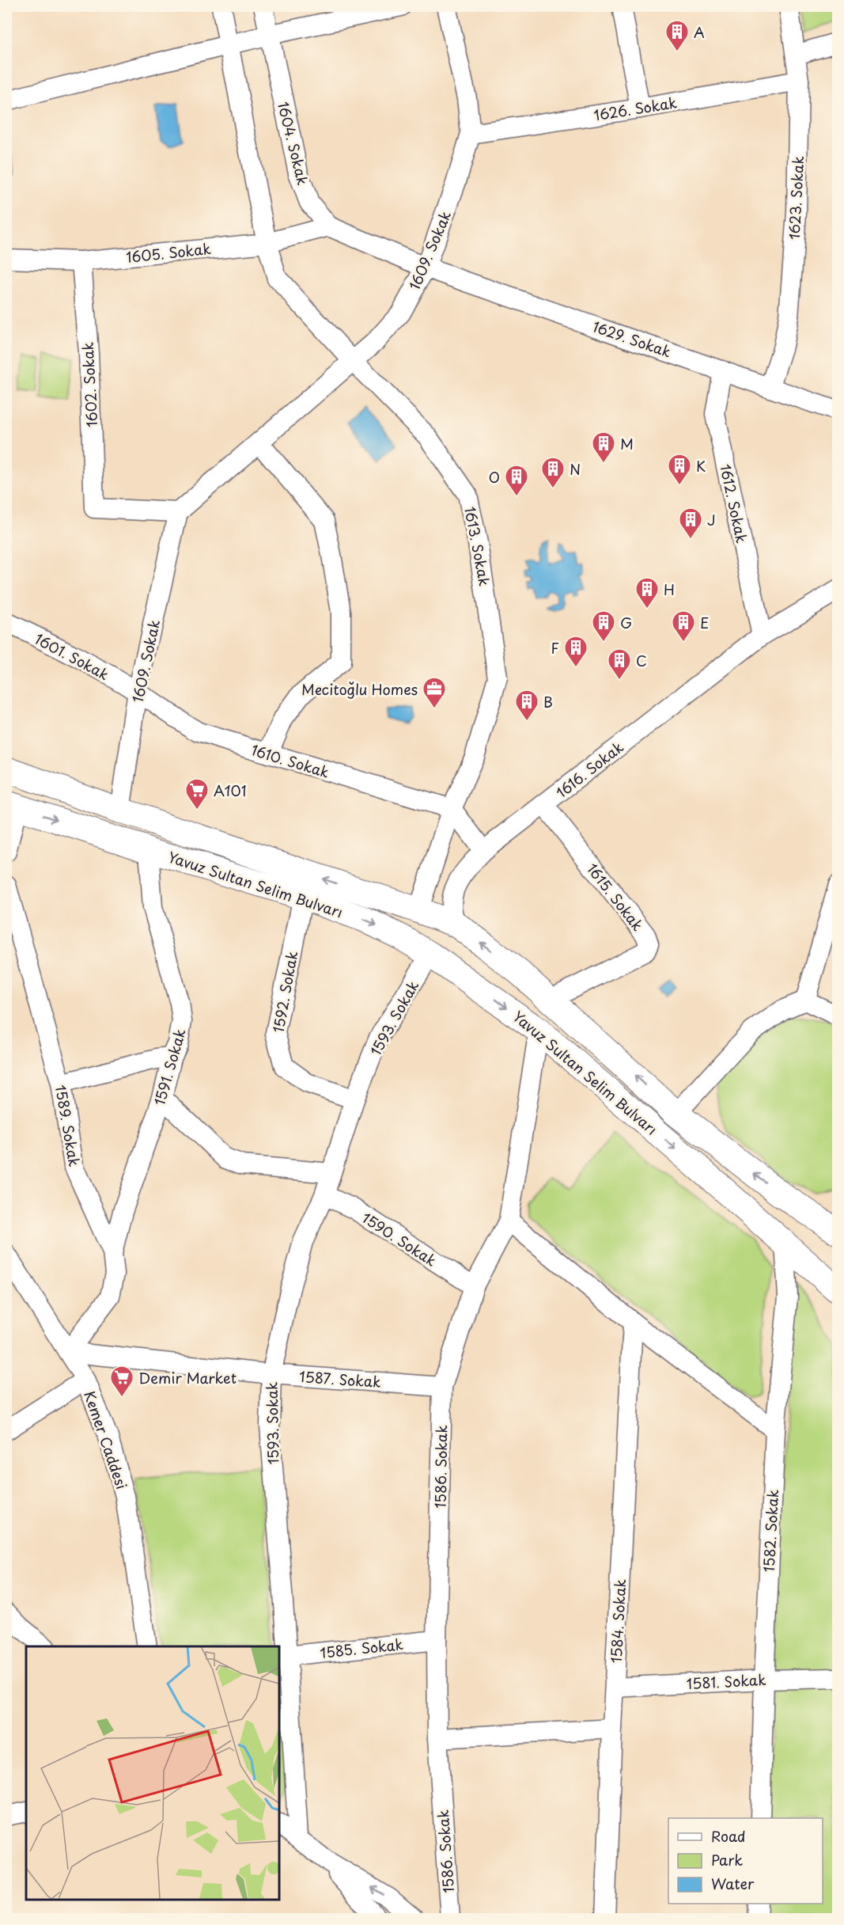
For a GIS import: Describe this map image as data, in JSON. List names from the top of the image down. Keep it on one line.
{"streets":{"main road":["Yavuz Sultan Selim Bulvarı"],"street":["1626. Sokak","1604. Sokak","1623. Sokak","1609. Sokak","1605. Sokak","1629. Sokak","1602. Sokak","1612. Sokak","1613. Sokak","1601. Sokak","1610. Sokak","1616. Sokak","1615. Sokak","1592. Sokak","1593. Sokak","1591. Sokak","1589. Sokak","1590. Sokak","1587. Sokak","Kemer Caddesi","1586. Sokak","1582. Sokak","1584. Sokak","1585. Sokak","1581. Sokak"]},"crossings":[["1626. Sokak","1623. Sokak"],["1626. Sokak","1609. Sokak"],["1604. Sokak","1609. Sokak"],["1604. Sokak","1605. Sokak"],["1604. Sokak","1629. Sokak"],["1623. Sokak","1629. Sokak"],["1609. Sokak","1629. Sokak"],["1609. Sokak","1602. Sokak"],["1609. Sokak","1613. Sokak"],["1609. Sokak","1601. Sokak"],["1609. Sokak","1610. Sokak"],["1609. Sokak","Yavuz Sultan Selim Bulvarı"],["1605. Sokak","1602. Sokak"],["1605. Sokak","1613. Sokak"],["1629. Sokak","1612. Sokak"],["1612. Sokak","1616. Sokak"],["1613. Sokak","1610. Sokak"],["1613. Sokak","Yavuz Sultan Selim Bulvarı"],["1601. Sokak","1610. Sokak"],["1616. Sokak","Yavuz Sultan Selim Bulvarı"],["1616. Sokak","1615. Sokak"],["Yavuz Sultan Selim Bulvarı","1615. Sokak"],["Yavuz Sultan Selim Bulvarı","1592. Sokak"],["Yavuz Sultan Selim Bulvarı","1593. Sokak"],["Yavuz Sultan Selim Bulvarı","1591. Sokak"],["Yavuz Sultan Selim Bulvarı","1586. Sokak"],["Yavuz Sultan Selim Bulvarı","1582. Sokak"],["1592. Sokak","1593. Sokak"],["1593. Sokak","1590. Sokak"],["1593. Sokak","1587. Sokak"],["1593. Sokak","1585. Sokak"],["1591. Sokak","1589. Sokak"],["1589. Sokak","1587. Sokak"],["1589. Sokak","Kemer Caddesi"],["1590. Sokak","1586. Sokak"],["1587. Sokak","Kemer Caddesi"],["1587. Sokak","1586. Sokak"],["1586. Sokak","1585. Sokak"],["1582. Sokak","1581. Sokak"],["1584. Sokak","1581. Sokak"]],"places":{"building":["A","M","K","N","O","J","H","G","E","F","C","B"],"office":["Mecitoğlu Homes"],"supermarket":["A101","Demir Market"]},"legend":["Road","Park","Water"]}
